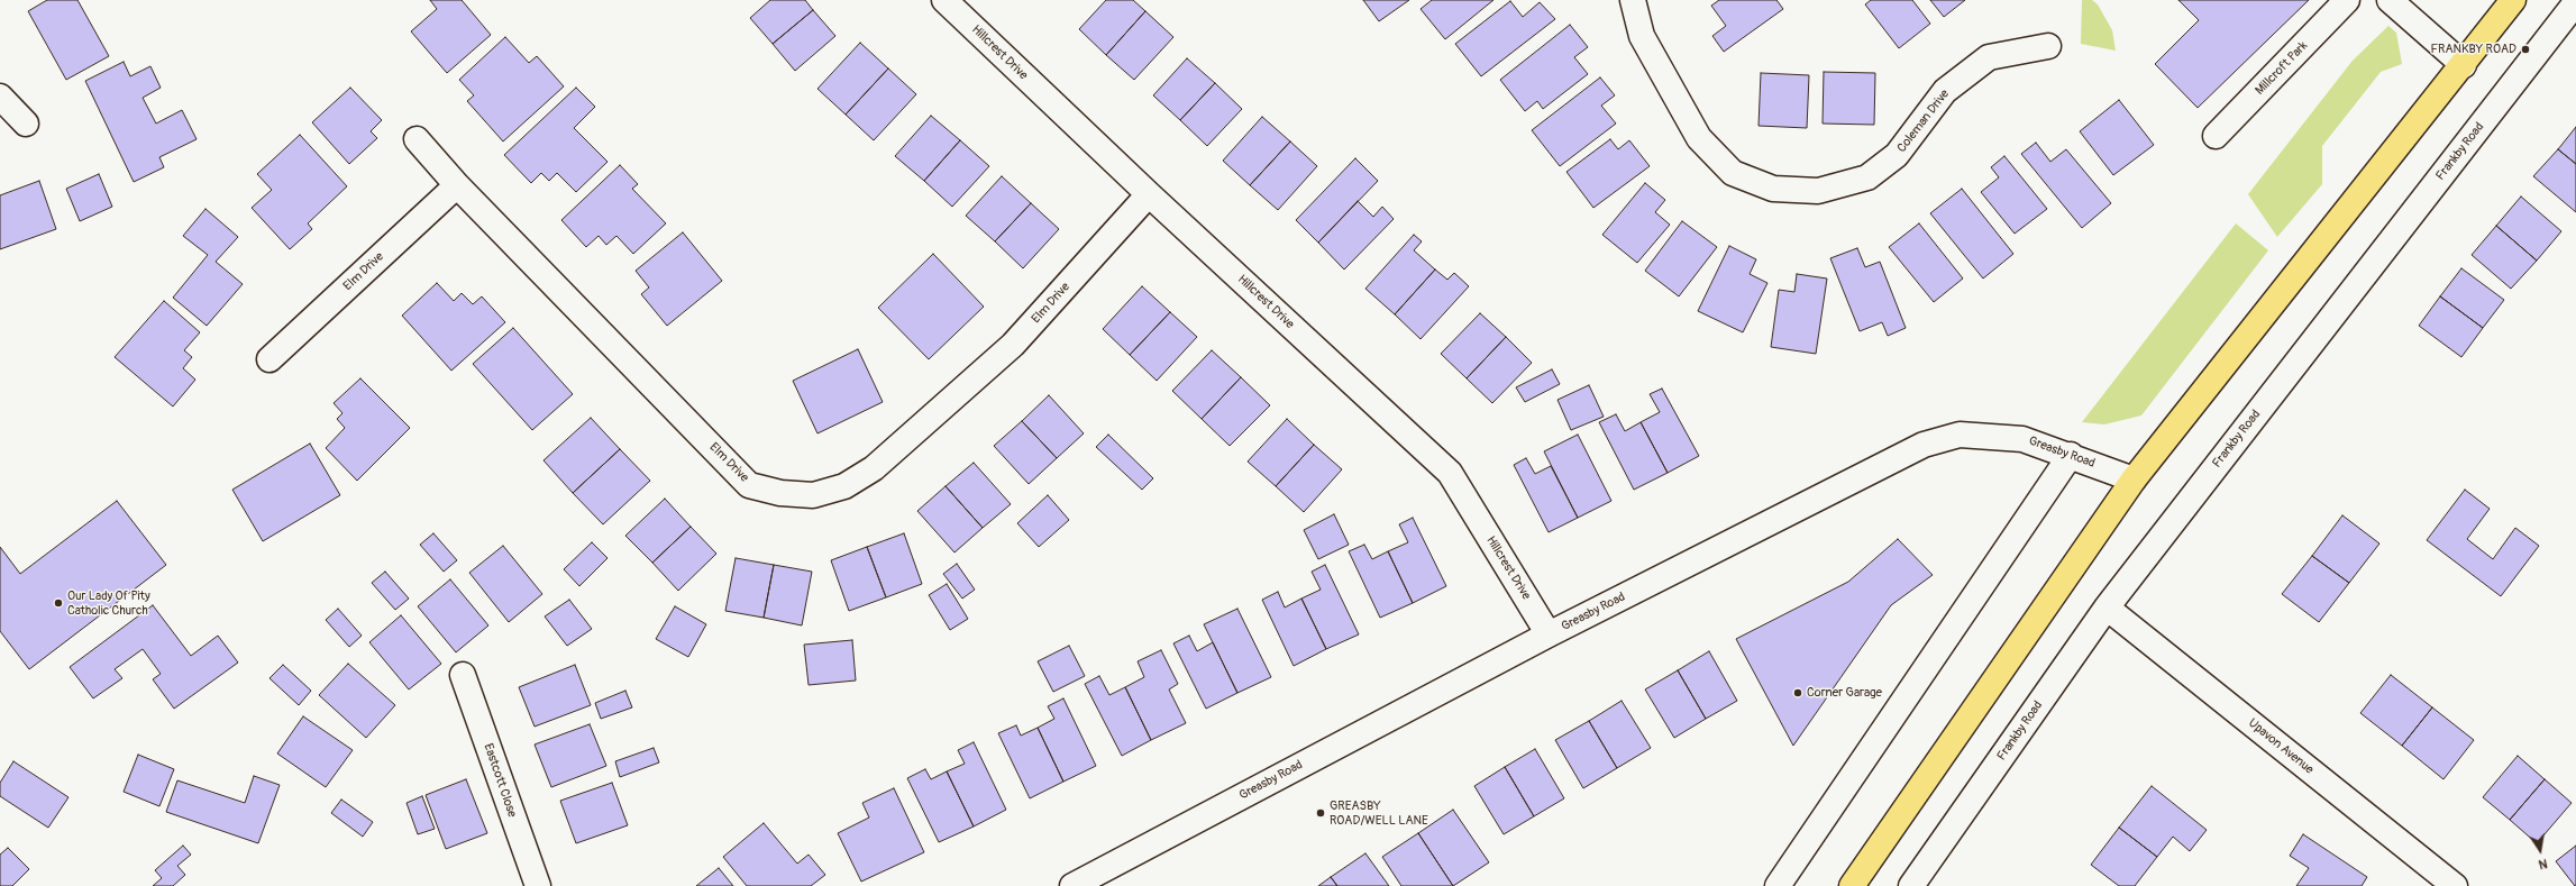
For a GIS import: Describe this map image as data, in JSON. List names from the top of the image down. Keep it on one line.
{"streets":{"street":["Hillcrest Drive","Millcroft Park","Coleman Drive","Frankby Road","Elm Drive","Greasby Road","Upavon Avenue","Eastcott Close"]},"crossings":[["Hillcrest Drive","Elm Drive"],["Hillcrest Drive","Greasby Road"],["Frankby Road","Upavon Avenue"]],"places":["FRANKBY ROAD","Our Lady Of Pity Catholic Church","Corner Garage","GREASBY ROAD/WELL LANE"],"north":"bottom"}
